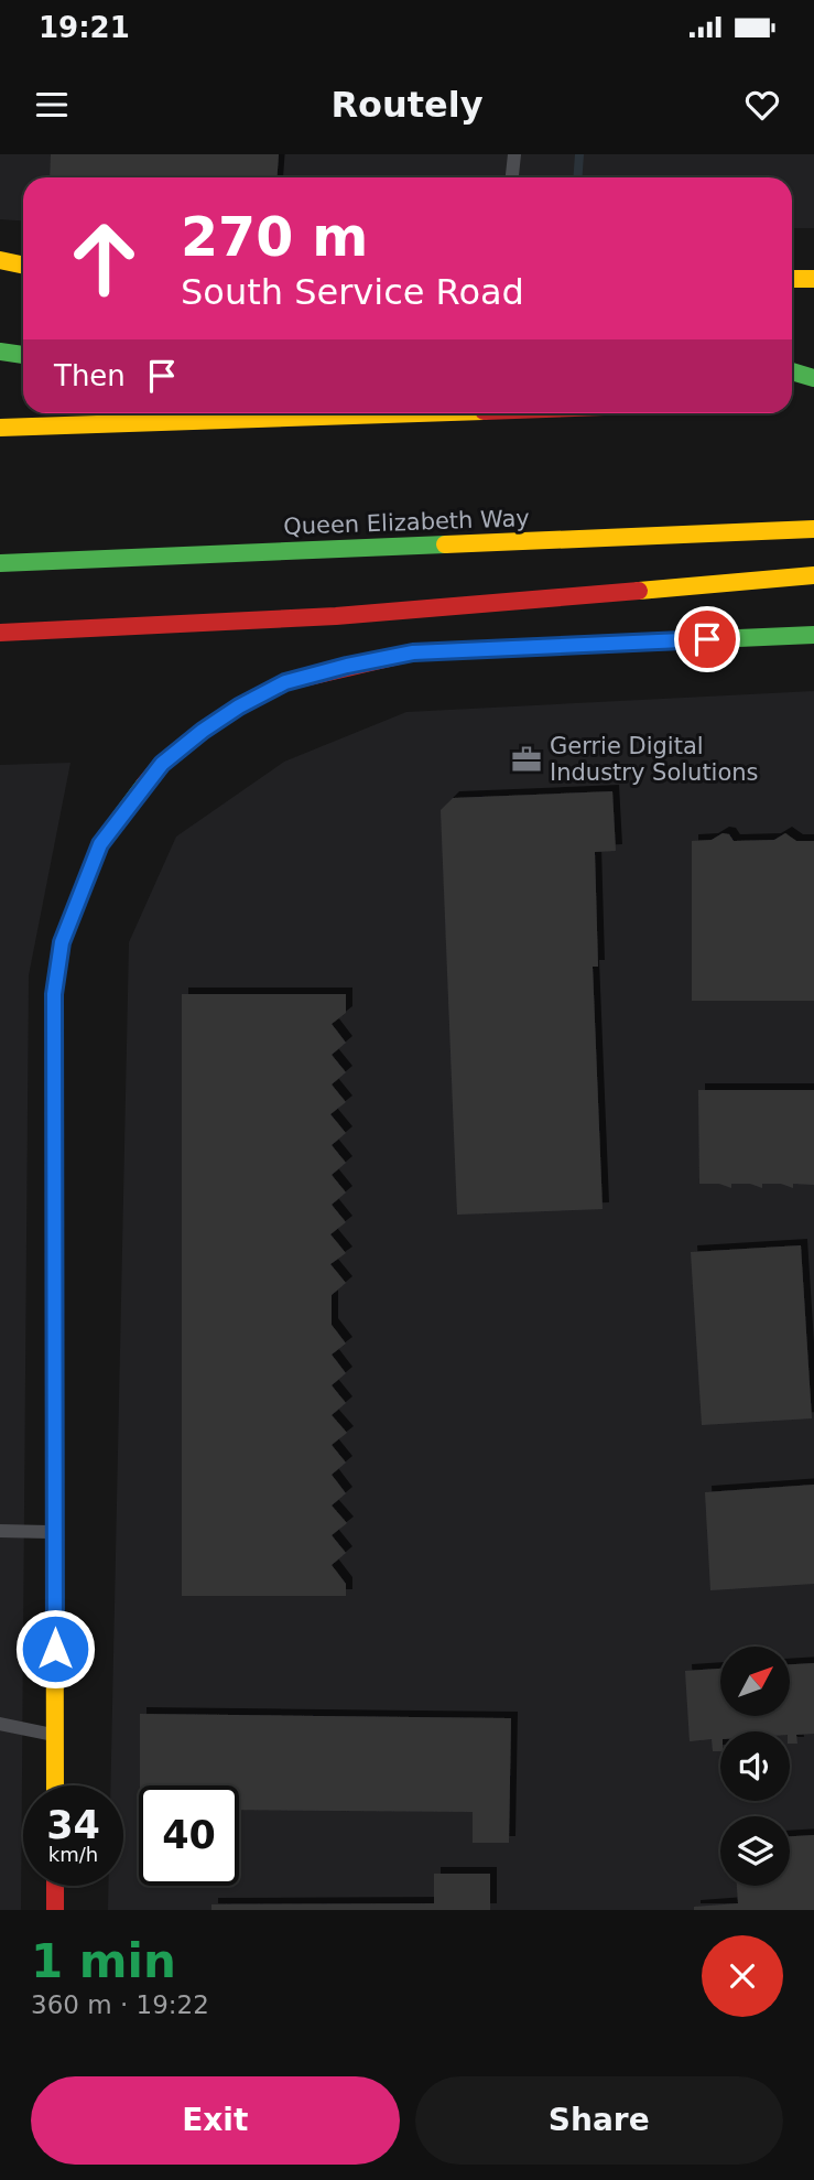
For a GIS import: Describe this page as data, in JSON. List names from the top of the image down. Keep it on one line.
{"streets":{"main road":["Queen Elizabeth Way"]},"places":{"office":["Gerrie Digital Industry Solutions"]},"north":"top right","page":{"status":"19:21","header":"Routely","turn":["270 m","South Service Road"],"then":"Then","speed":"34 km/h","limit":"40","heading":["1 min","360 m · 19:22"],"buttons":["Exit","Share"]}}
